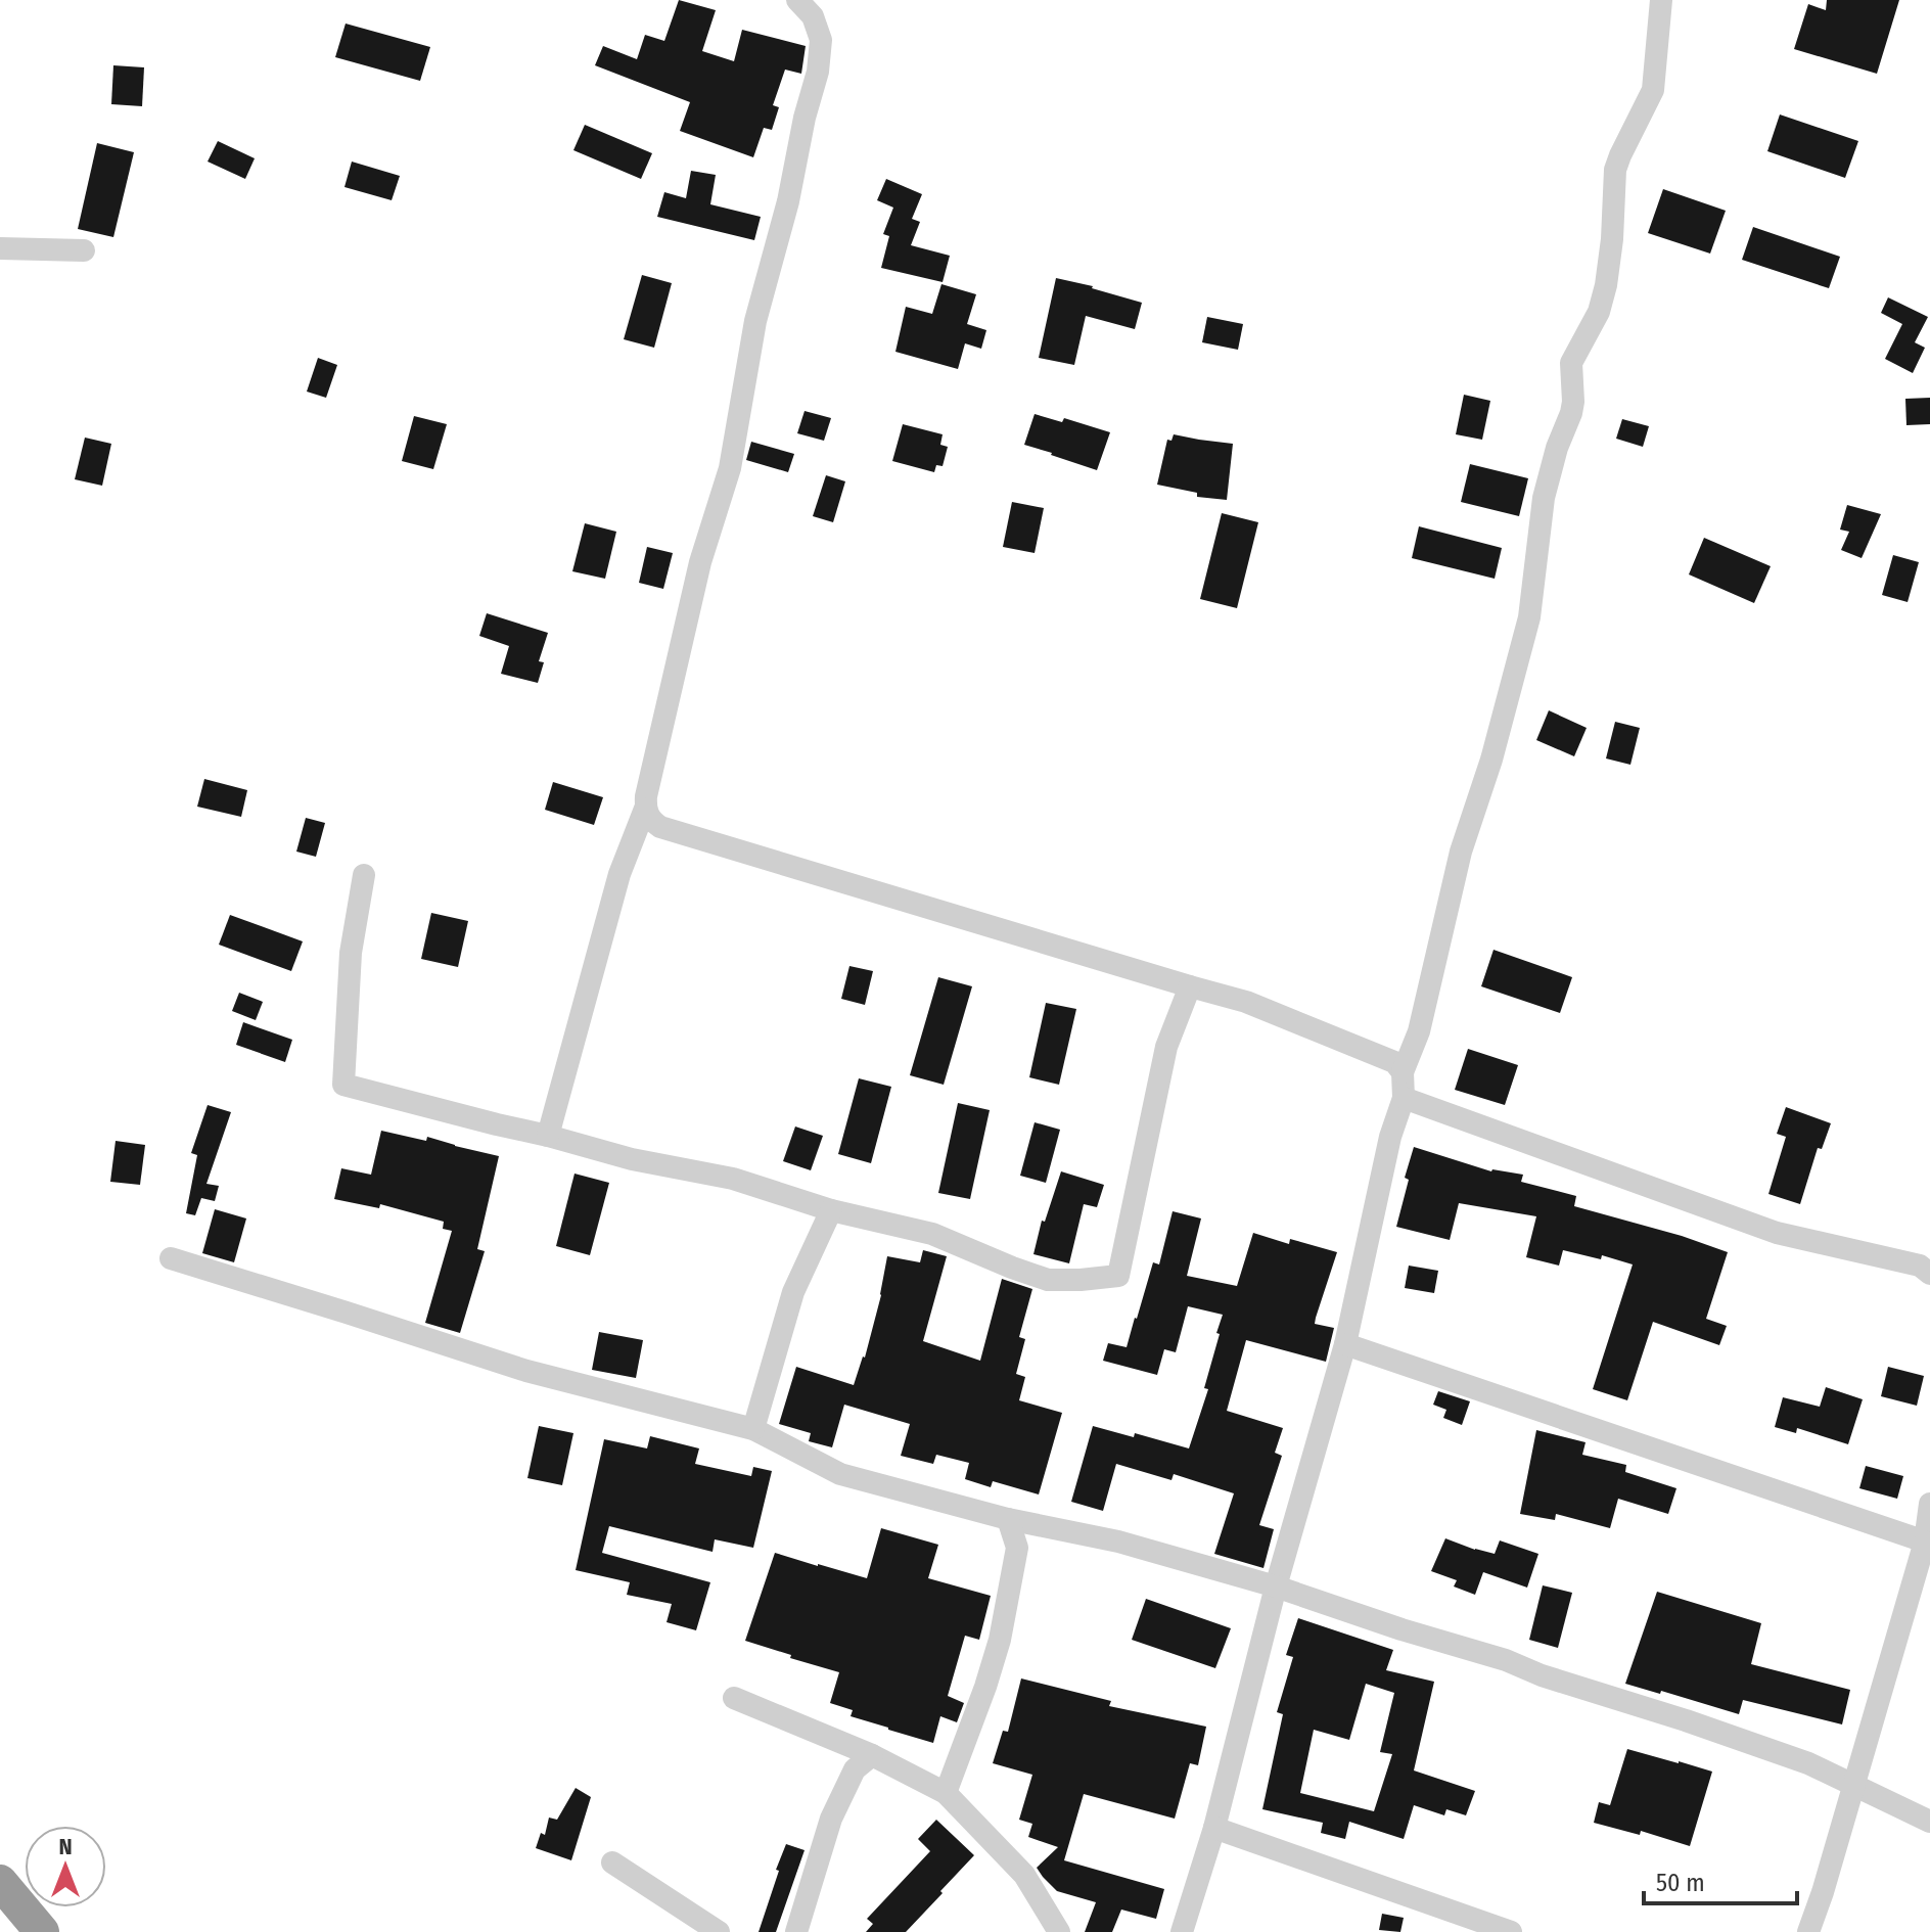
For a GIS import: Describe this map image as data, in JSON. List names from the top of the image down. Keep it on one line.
{"scale_bar":"50 m","north":"top"}
